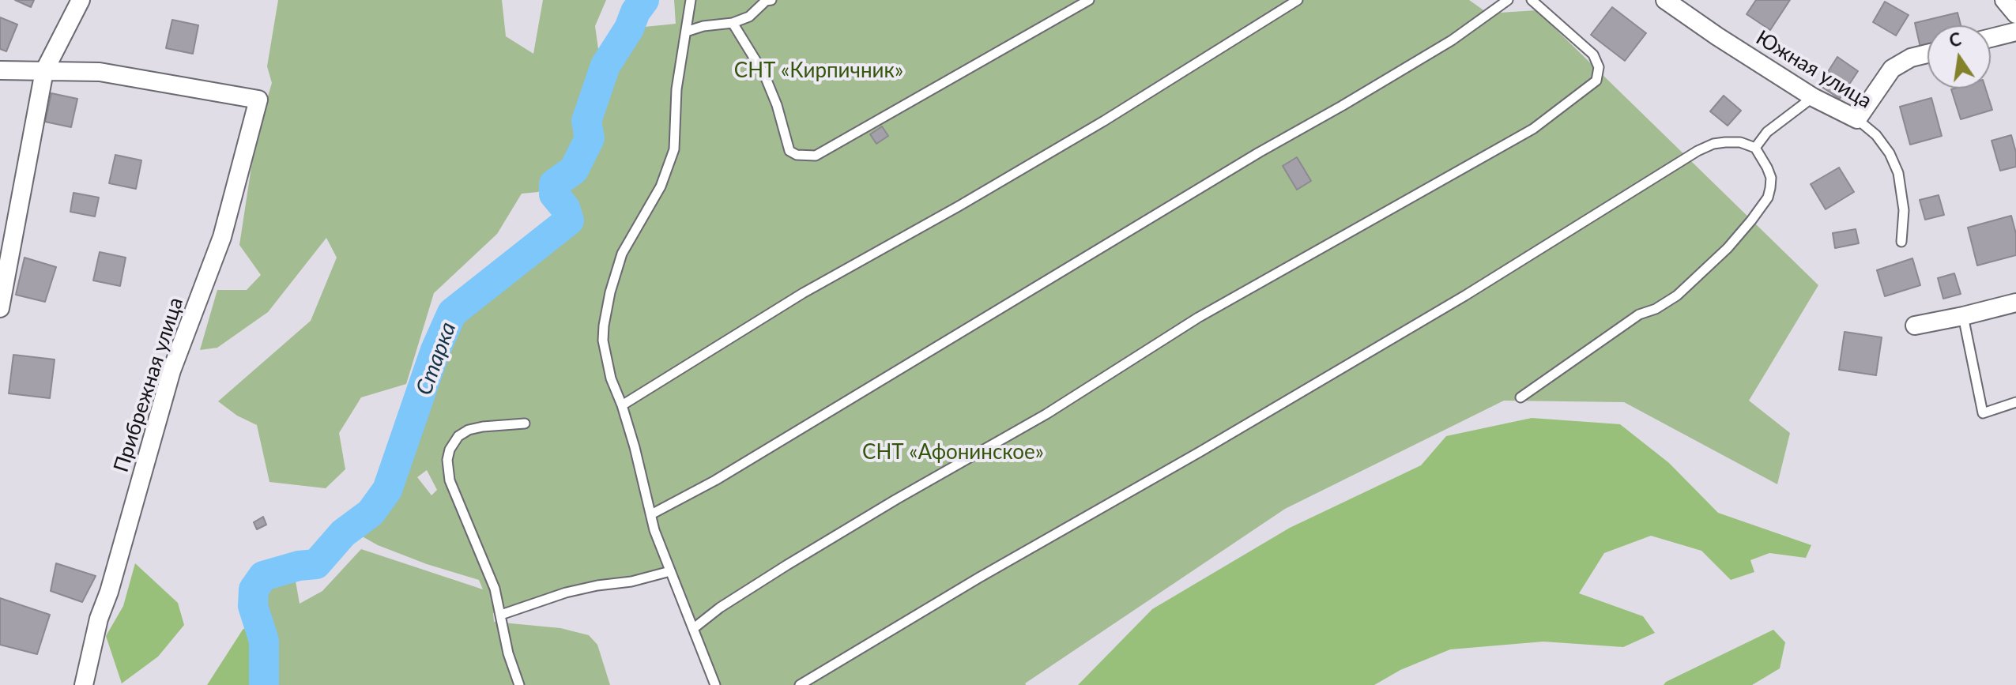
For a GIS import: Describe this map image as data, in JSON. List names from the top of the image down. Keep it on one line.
{"streets":{"street":["Южная улица","Прибрежная улица"]},"water":["Старка"],"parks":["СНТ «Кирпичник»","СНТ «Афонинское»"],"north":"top"}
